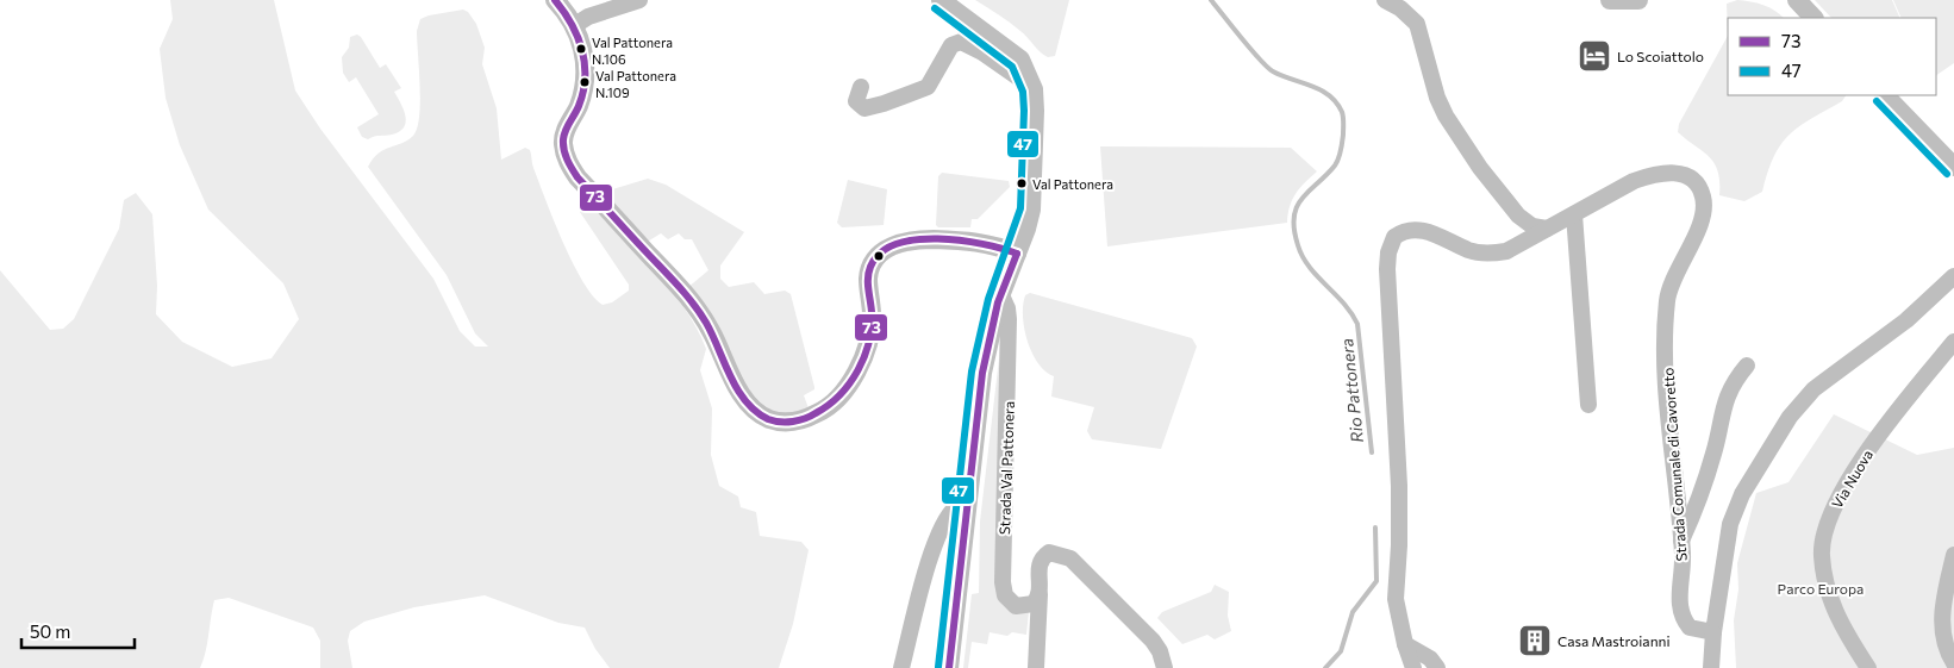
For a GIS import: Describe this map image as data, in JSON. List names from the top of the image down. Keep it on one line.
{"streets":{"street":["Strada Comunale di Cavoretto","Strada Val Pattonera","Via Nuova"]},"water":["Rio Pattonera"],"parks":["Parco Europa"],"places":{"other":["Val Pattonera N.106","Val Pattonera N.109","Val Pattonera"],"hotel":["Lo Scoiattolo"],"building":["Casa Mastroianni"]},"lines":["transit line 73","transit line 47"],"legend":["73","47"],"scale_bar":"50 m"}
